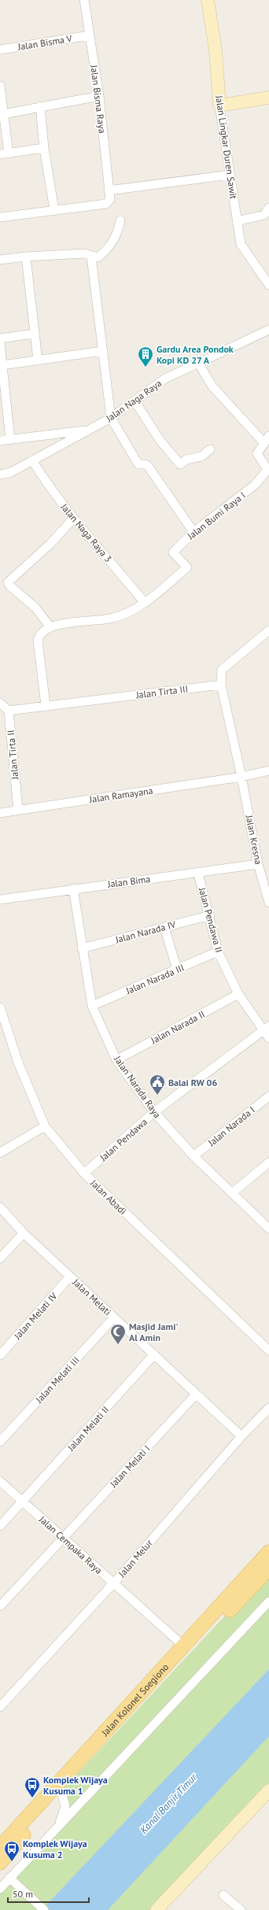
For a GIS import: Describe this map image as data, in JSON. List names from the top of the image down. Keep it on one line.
{"streets":{"main road":["Jalan Kolonel Soegiono"],"street":["Jalan Bisma V","Jalan Bisma Raya","Jalan Lingkar Duren Sawit","Jalan Naga Raya","Jalan Bumi Raya I","Jalan Naga Raya 3","Jalan Tirta III","Jalan Tirta II","Jalan Ramayana","Jalan Kresna","Jalan Bima","Jalan Pendawa II","Jalan Narada IV","Jalan Narada III","Jalan Narada II","Jalan Narada Raya","Jalan Narada I","Jalan Pendawa","Jalan Abadi","Jalan Melati","Jalan Melati IV","Jalan Melati III","Jalan Melati II","Jalan Melati I","Jalan Cempaka Raya","Jalan Melur"]},"crossings":[["Jalan Bisma V","Jalan Bisma Raya"],["Jalan Naga Raya","Jalan Naga Raya 3"],["Jalan Bumi Raya I","Jalan Naga Raya 3"],["Jalan Tirta III","Jalan Tirta II"],["Jalan Tirta II","Jalan Ramayana"],["Jalan Ramayana","Jalan Kresna"],["Jalan Kresna","Jalan Bima"],["Jalan Bima","Jalan Pendawa II"],["Jalan Bima","Jalan Narada Raya"],["Jalan Pendawa II","Jalan Narada IV"],["Jalan Pendawa II","Jalan Narada III"],["Jalan Pendawa II","Jalan Narada II"],["Jalan Pendawa II","Jalan Pendawa"],["Jalan Narada IV","Jalan Narada Raya"],["Jalan Narada III","Jalan Narada Raya"],["Jalan Narada II","Jalan Narada Raya"],["Jalan Narada Raya","Jalan Narada I"],["Jalan Narada Raya","Jalan Pendawa"],["Jalan Pendawa","Jalan Abadi"],["Jalan Melati","Jalan Melati IV"],["Jalan Melati","Jalan Melati III"],["Jalan Melati","Jalan Melati II"],["Jalan Melati","Jalan Melati I"],["Jalan Melati","Jalan Melur"],["Jalan Melati II","Jalan Cempaka Raya"],["Jalan Melati I","Jalan Cempaka Raya"],["Jalan Cempaka Raya","Jalan Melur"],["Jalan Cempaka Raya","Jalan Kolonel Soegiono"]],"water":["Kanal Banjir Timur"],"places":{"building":["Gardu Area Pondok Kopi KD 27 A"],"public building":["Balai RW 06"],"mosque":["Masjid Jami' Al Amin"],"bus stop":["Komplek Wijaya Kusuma 1","Komplek Wijaya Kusuma 2"]},"scale_bar":"50 m"}
